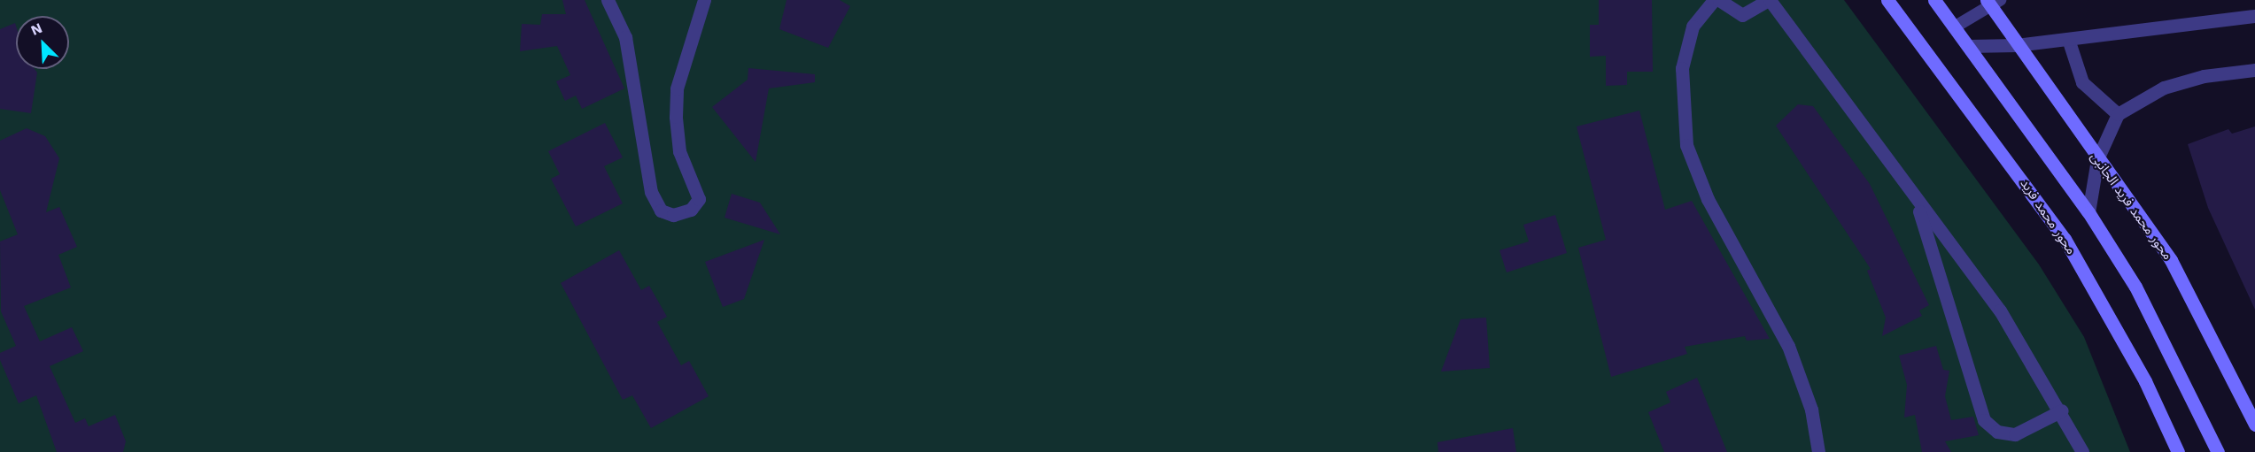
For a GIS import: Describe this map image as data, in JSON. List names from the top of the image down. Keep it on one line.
{"streets":{"main road":["محور محمد فريد الجانبى","محور محمد فريد"]},"north":"top left"}
